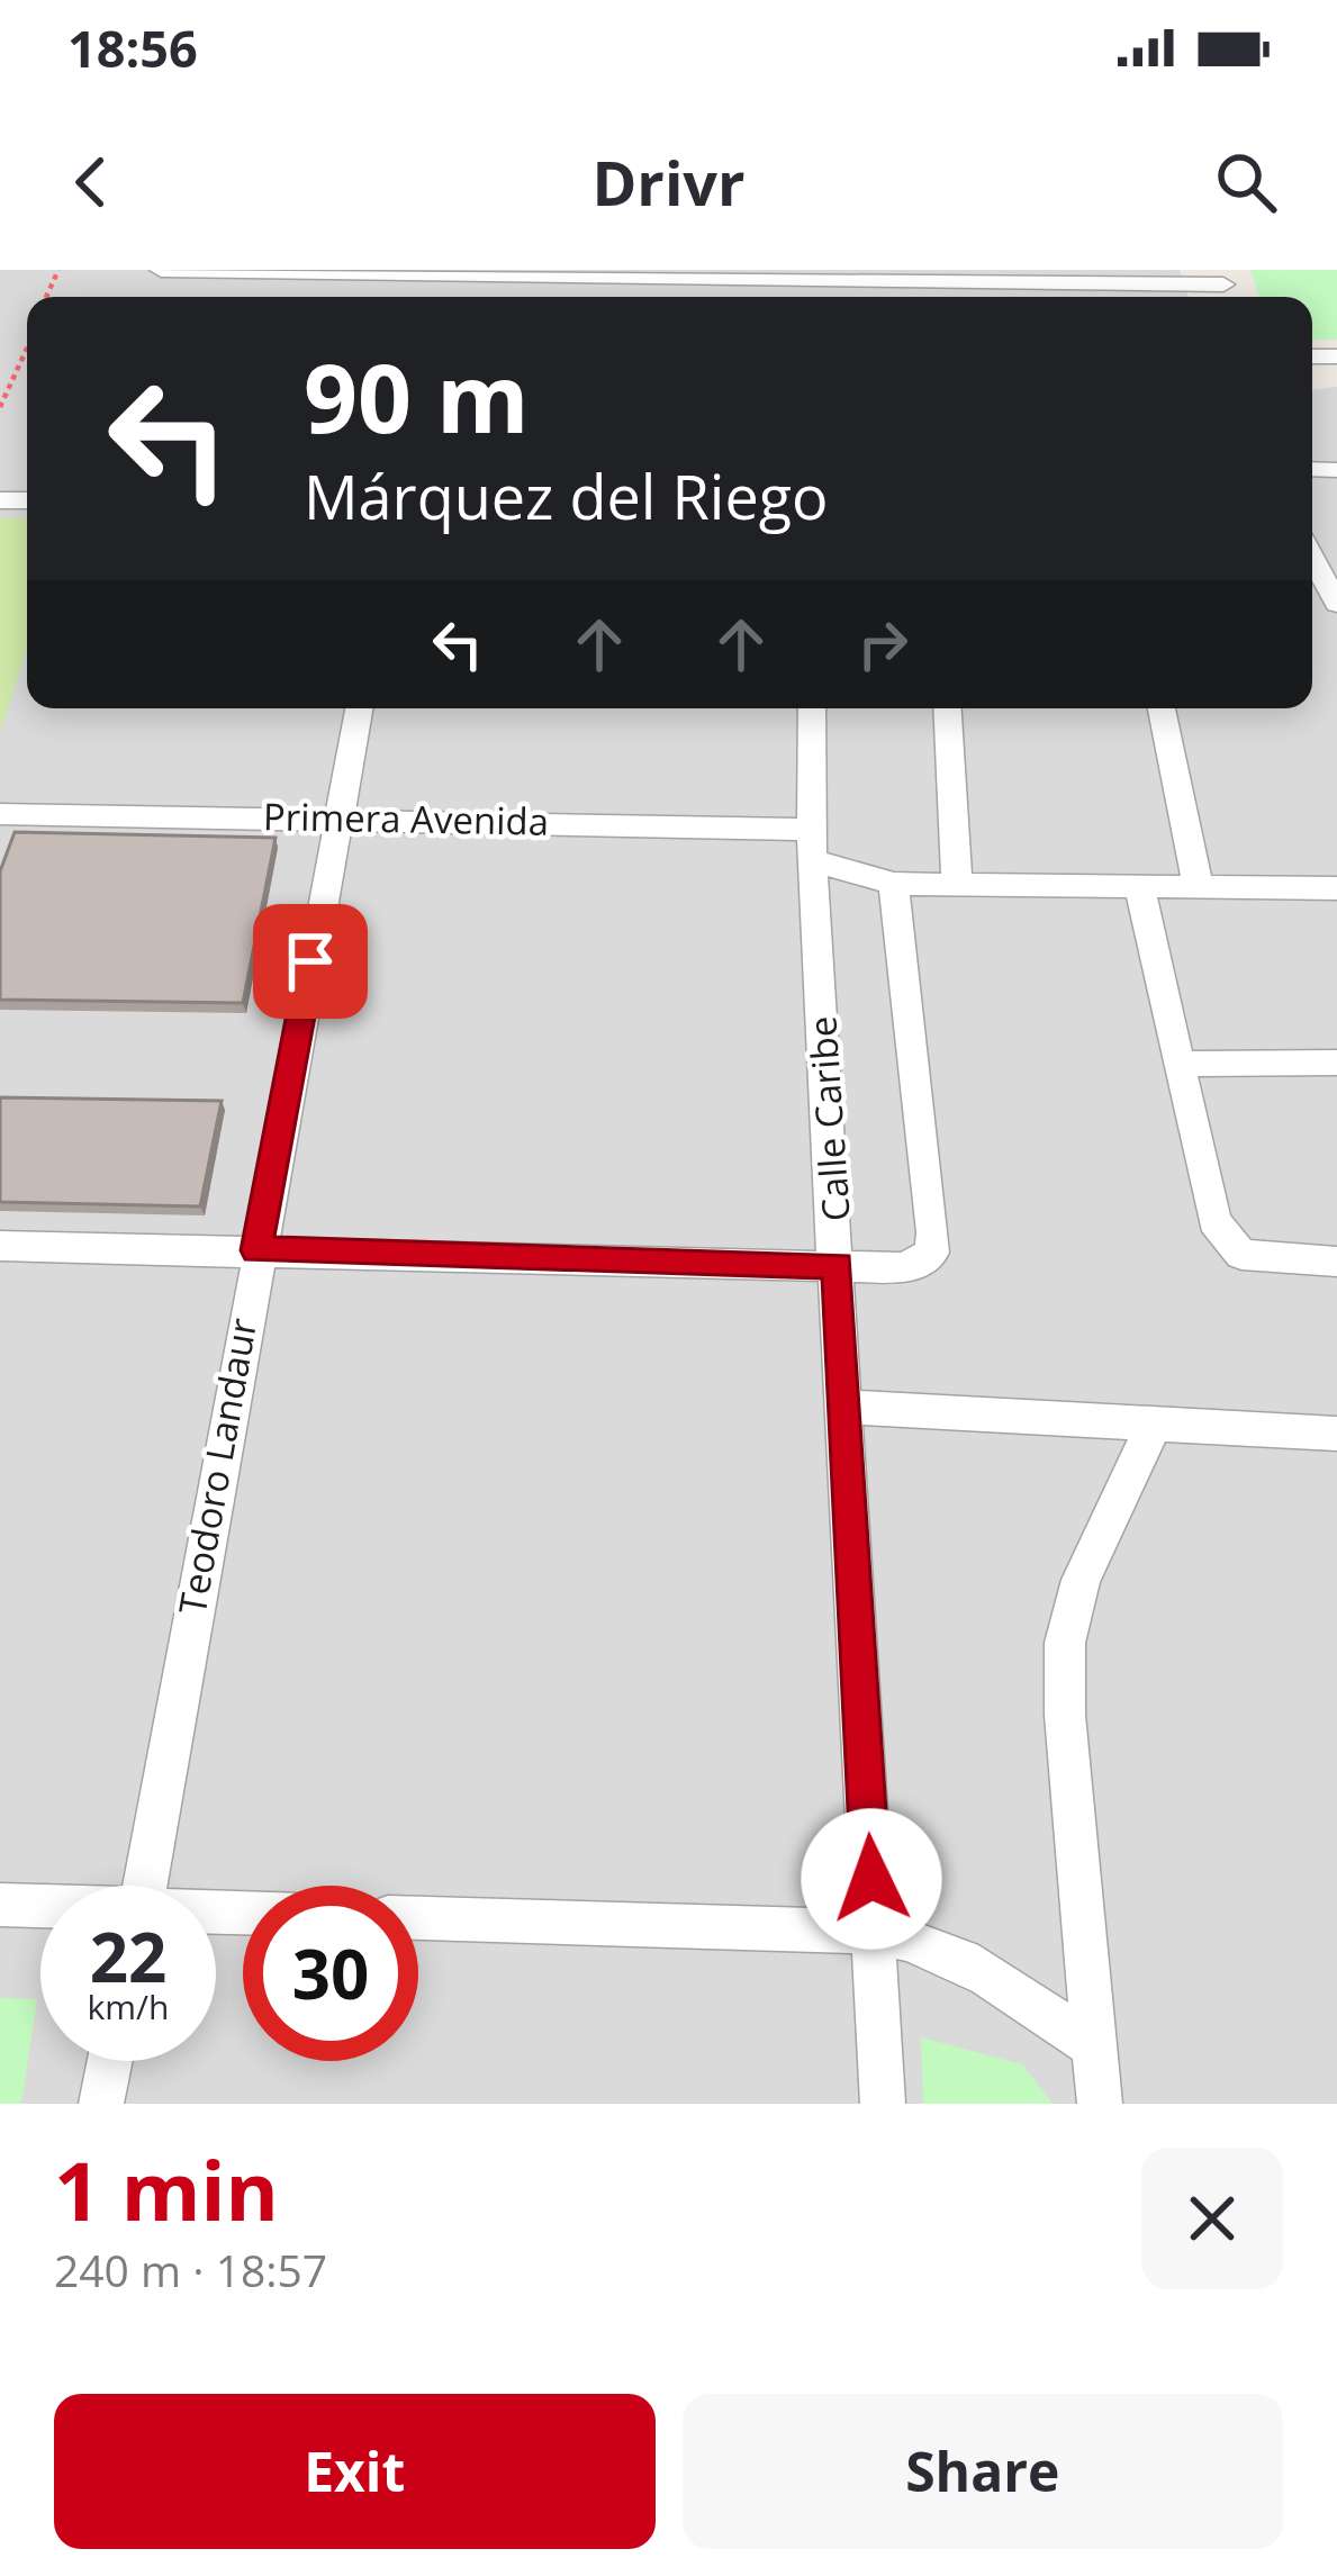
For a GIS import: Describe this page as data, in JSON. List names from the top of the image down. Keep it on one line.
{"streets":{"street":["Primera Avenida","Calle Caribe","Teodoro Landaur"]},"crossings":[["Primera Avenida","Calle Caribe"],["Primera Avenida","Teodoro Landaur"]],"page":{"status":"18:56","header":"Drivr","turn":["90 m","Márquez del Riego"],"speed":"22 km/h","limit":"30","heading":["1 min","240 m · 18:57"],"buttons":["Exit","Share"]}}
